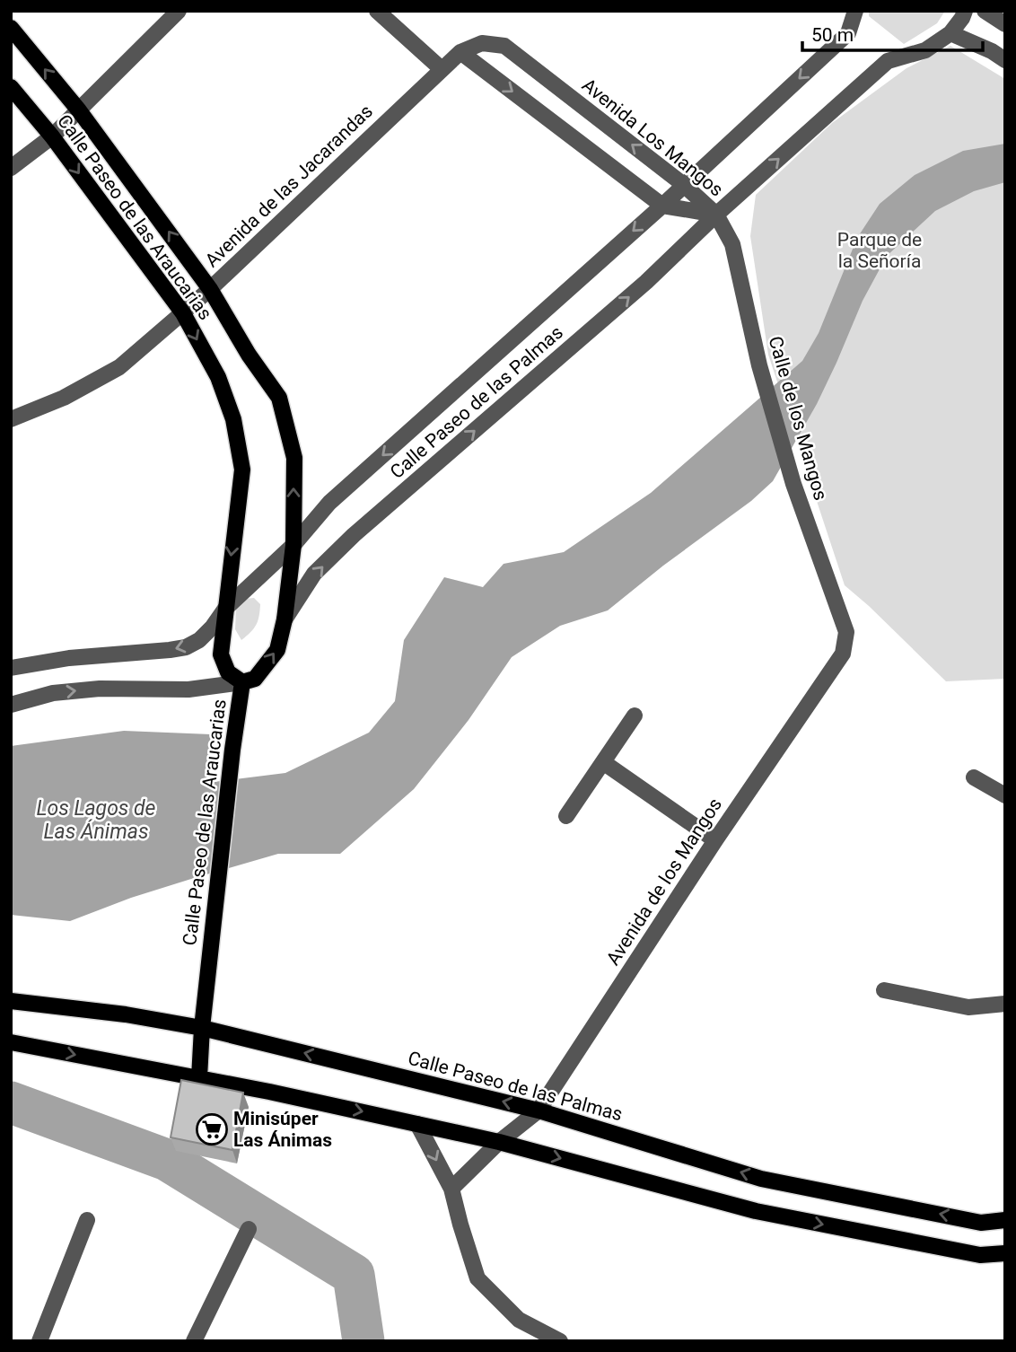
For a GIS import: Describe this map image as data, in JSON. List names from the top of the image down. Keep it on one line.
{"streets":{"main road":["Calle Paseo de las Araucarias","Calle Paseo de las Palmas"],"street":["Avenida Los Mangos","Avenida de las Jacarandas","Calle de los Mangos","Avenida de los Mangos"]},"crossings":[["Avenida Los Mangos","Avenida de las Jacarandas"],["Avenida Los Mangos","Calle Paseo de las Palmas"],["Avenida Los Mangos","Calle de los Mangos"],["Avenida de las Jacarandas","Calle Paseo de las Araucarias"],["Calle Paseo de las Araucarias","Calle Paseo de las Palmas"],["Calle Paseo de las Palmas","Calle de los Mangos"],["Calle Paseo de las Palmas","Avenida de los Mangos"],["Calle de los Mangos","Avenida de los Mangos"]],"water":["Los Lagos de Las Ánimas"],"parks":["Parque de la Señoría"],"places":{"supermarket":["Minisúper Las Ánimas"]},"scale_bar":"50 m"}
